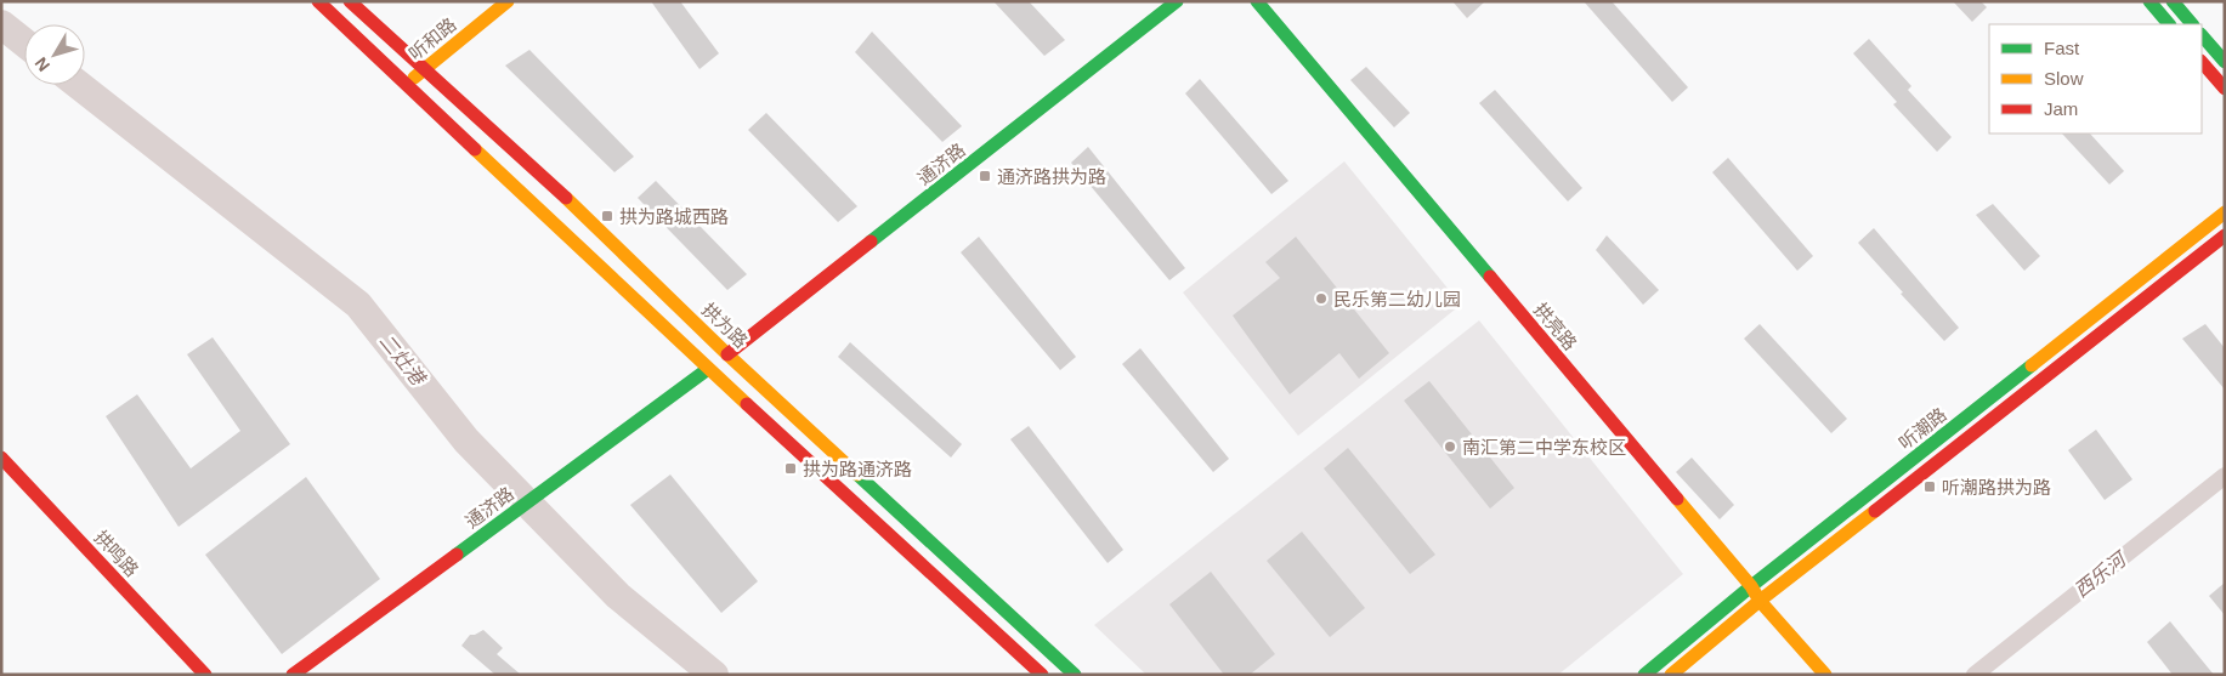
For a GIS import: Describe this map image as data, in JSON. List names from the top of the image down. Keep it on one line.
{"streets":{"main road":["听和路","通济路","拱为路","拱亮路","听潮路","拱鸣路"]},"crossings":[["听和路","拱为路"],["通济路","拱为路"],["拱亮路","听潮路"]],"water":["二灶港","西乐河"],"places":{"transit":["通济路拱为路","拱为路城西路","拱为路通济路","听潮路拱为路"],"other":["民乐第二幼儿园","南汇第二中学东校区"]},"legend":["Fast","Slow","Jam"],"north":"bottom left"}
